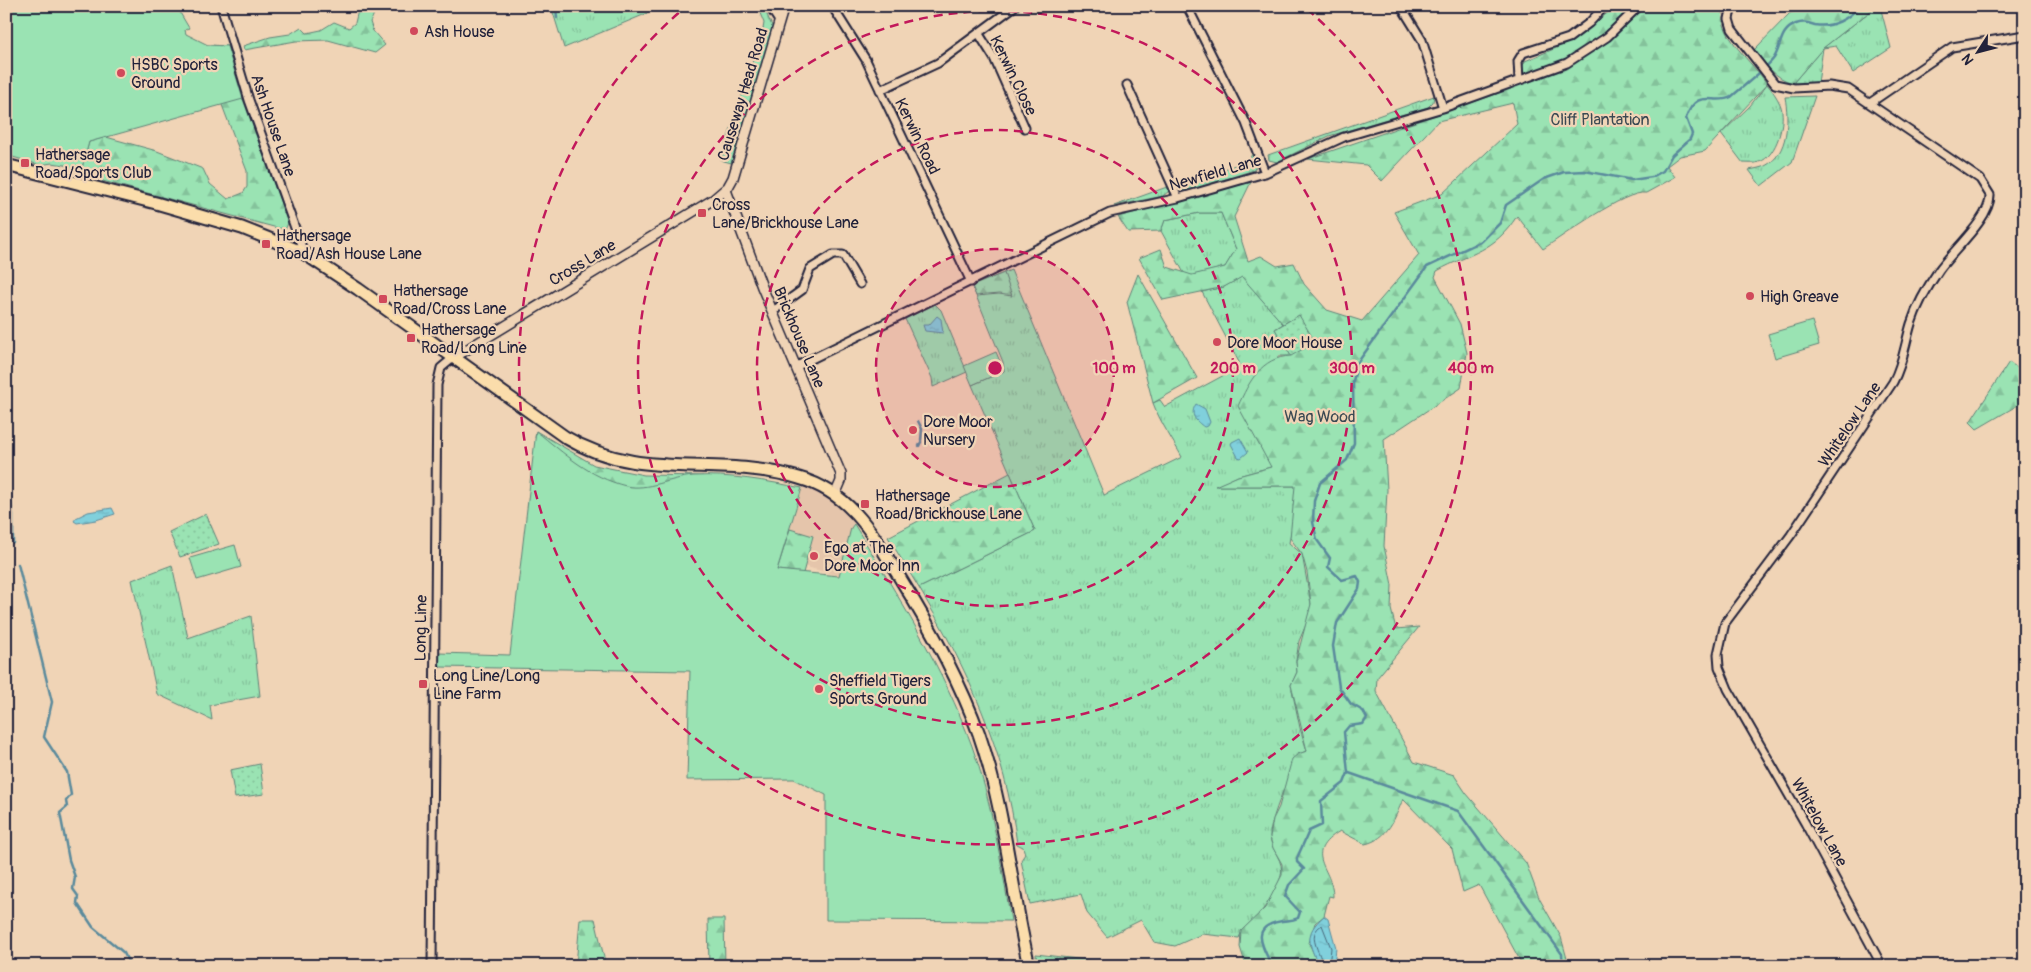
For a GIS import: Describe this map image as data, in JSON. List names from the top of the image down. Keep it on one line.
{"streets":{"street":["Kerwin Close","Causeway Head Road","Ash House Lane","Kerwin Road","Newfield Lane","Cross Lane","Brickhouse Lane","Whitelow Lane","Long Line"]},"crossings":[["Causeway Head Road","Cross Lane"],["Causeway Head Road","Brickhouse Lane"],["Kerwin Road","Newfield Lane"],["Newfield Lane","Brickhouse Lane"],["Cross Lane","Brickhouse Lane"],["Cross Lane","Long Line"]],"parks":["Cliff Plantation","Wag Wood"],"places":{"other":["Ash House","HSBC Sports Ground","High Greave","Dore Moor House","Dore Moor Nursery","Ego at The Dore Moor Inn","Sheffield Tigers Sports Ground"],"transit":["Hathersage Road/Sports Club","Cross Lane/Brickhouse Lane","Hathersage Road/Ash House Lane","Hathersage Road/Cross Lane","Hathersage Road/Long Line","Hathersage Road/Brickhouse Lane","Long Line/Long Line Farm"]},"north":"bottom left","rings":["100 m","200 m","300 m","400 m"]}
